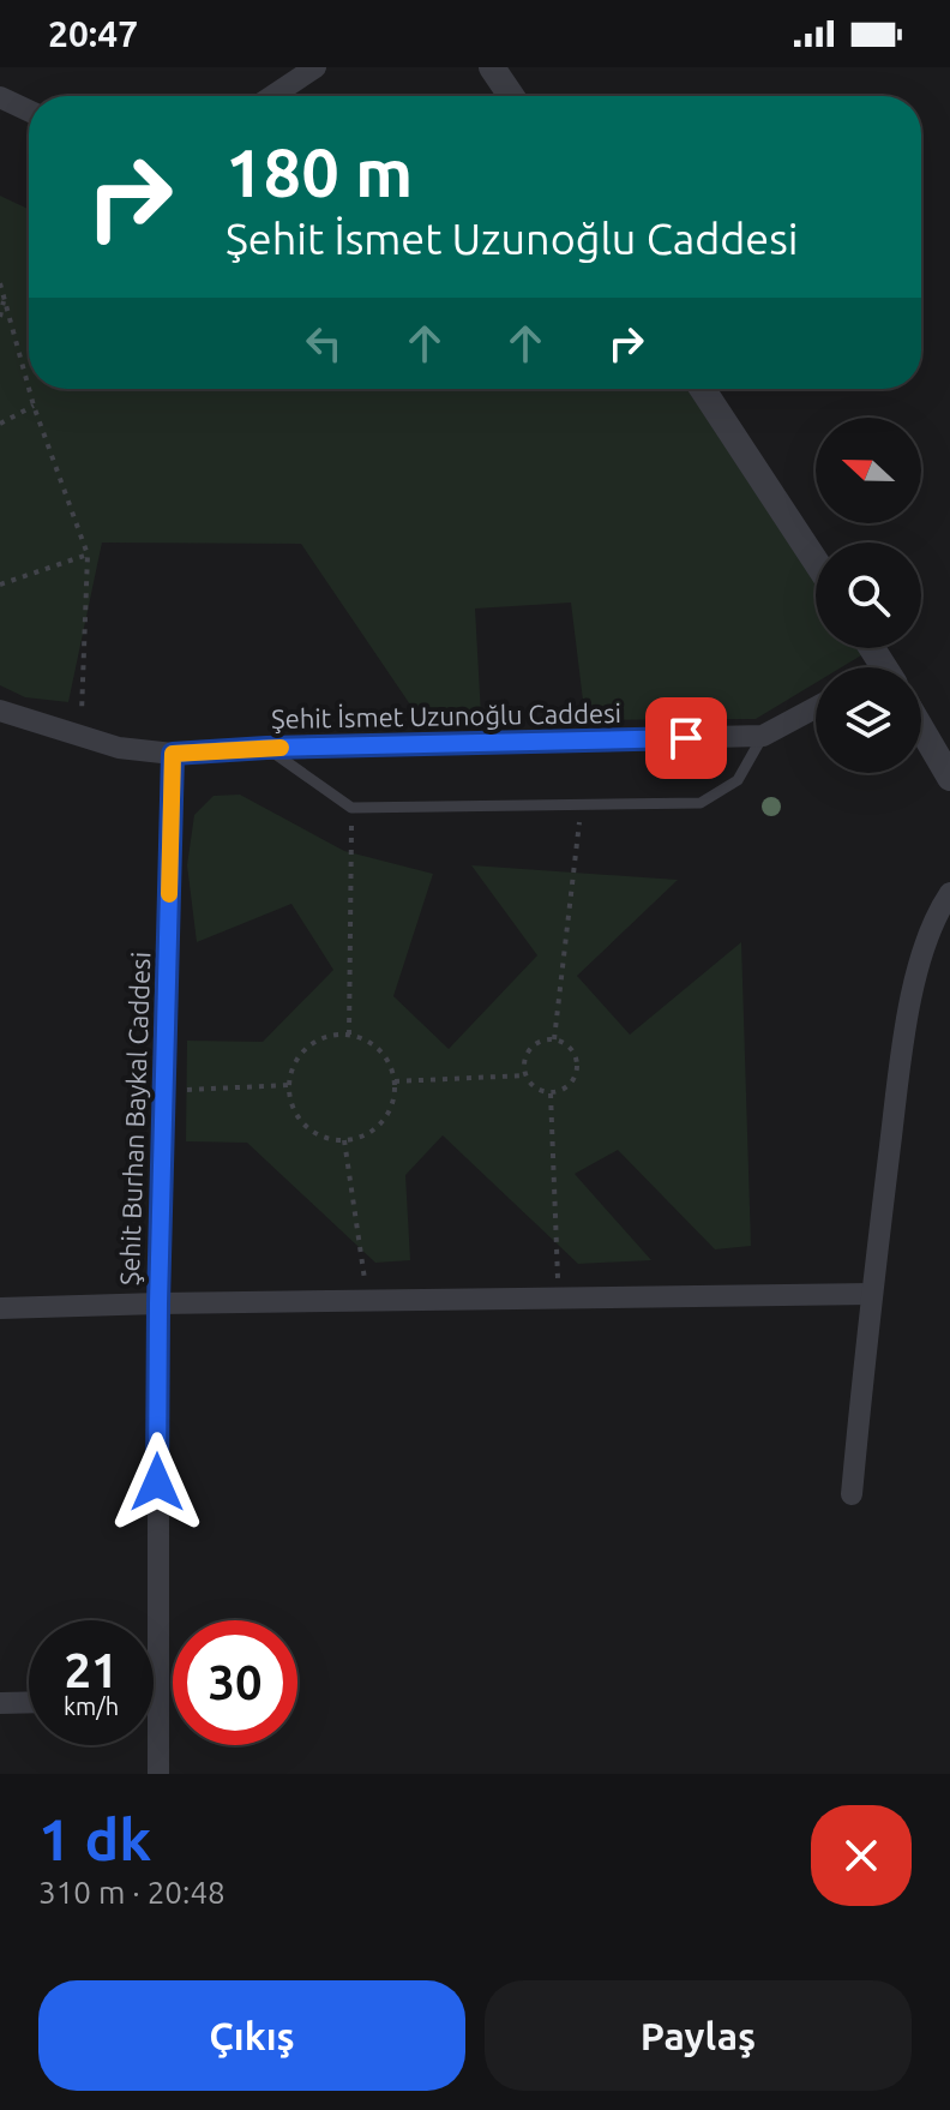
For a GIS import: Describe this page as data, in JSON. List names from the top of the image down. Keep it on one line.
{"streets":{"street":["Şehit İsmet Uzunoğlu Caddesi","Şehit Burhan Baykal Caddesi"]},"crossings":[["Şehit İsmet Uzunoğlu Caddesi","Şehit Burhan Baykal Caddesi"]],"north":"left","page":{"status":"20:47","turn":["180 m","Şehit İsmet Uzunoğlu Caddesi"],"speed":"21 km/h","limit":"30","heading":["1 dk","310 m · 20:48"],"buttons":["Çıkış","Paylaş"]}}
